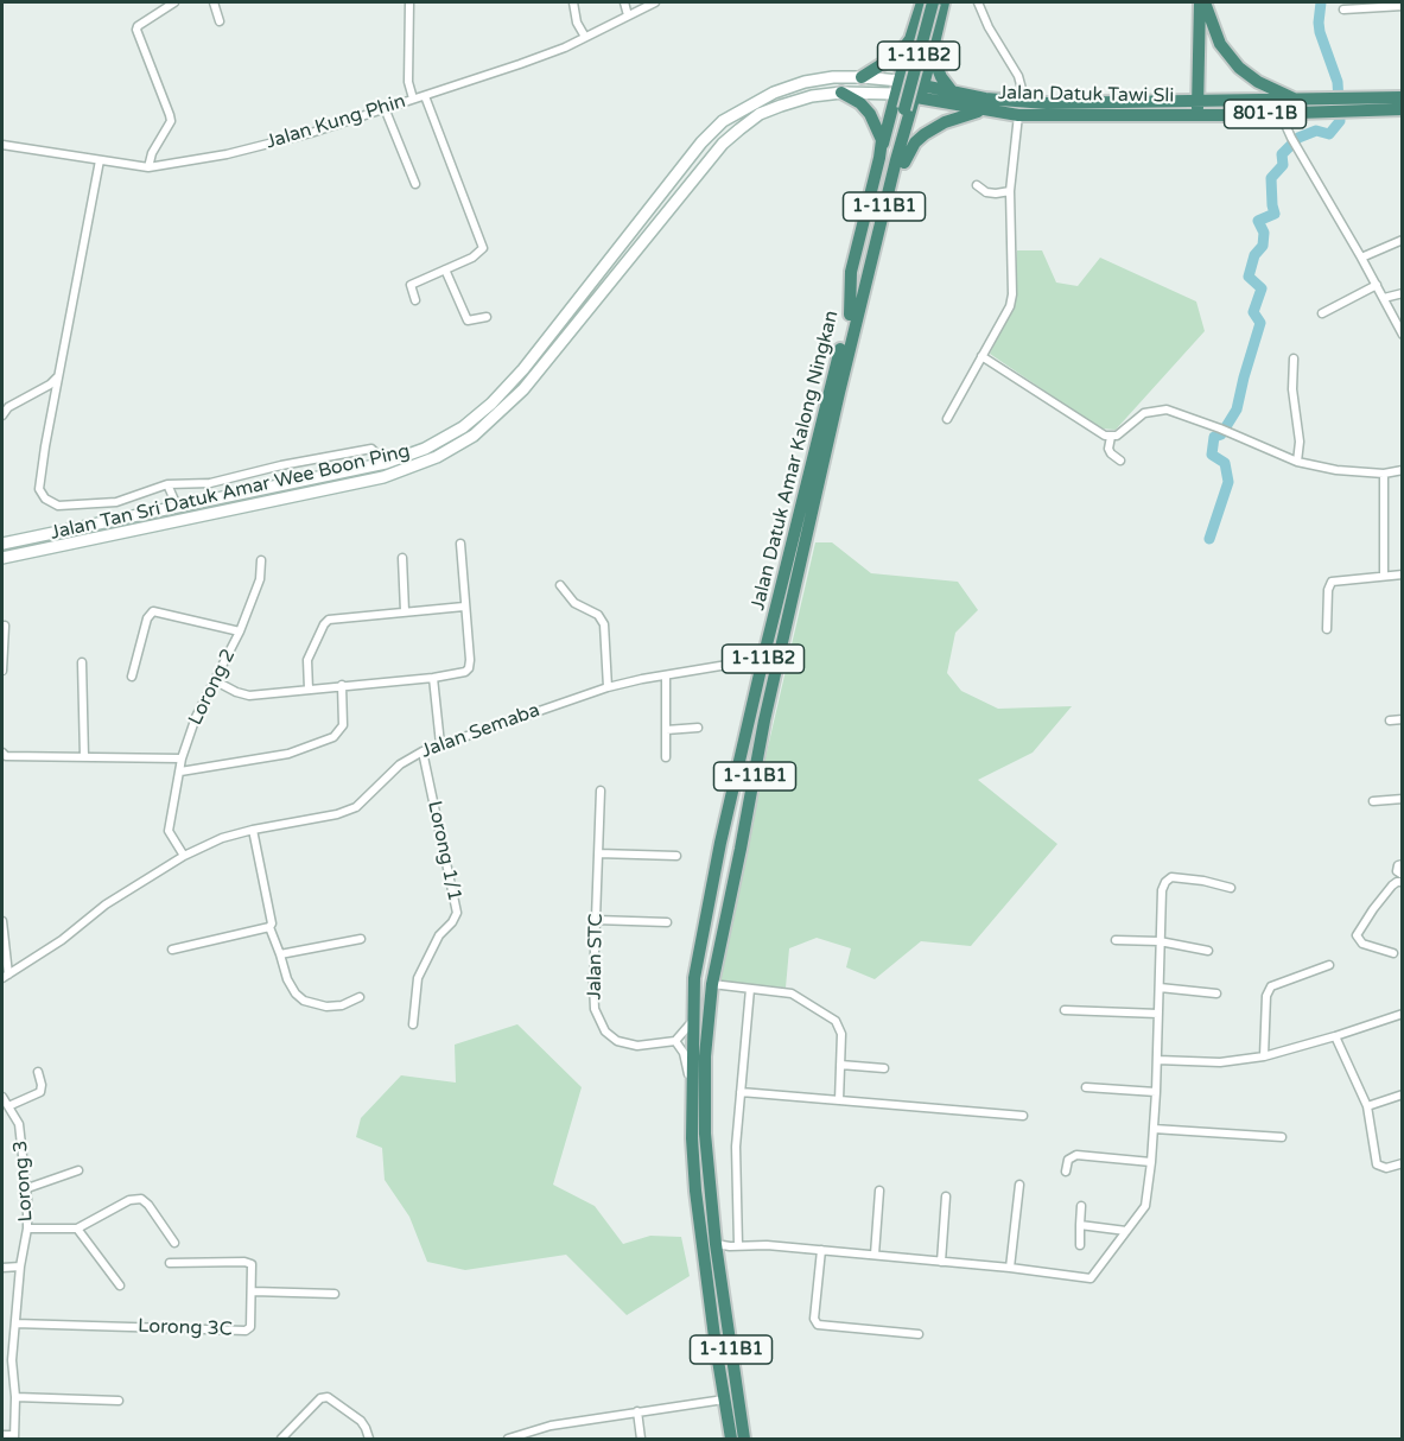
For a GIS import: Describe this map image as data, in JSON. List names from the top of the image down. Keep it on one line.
{"streets":{"highway":["1-11B2","Jalan Datuk Tawi Sli","801-1B","1-11B1","Jalan Datuk Amar Kalong Ningkan"],"main road":["Jalan Tan Sri Datuk Amar Wee Boon Ping"],"street":["Jalan Kung Phin","Lorong 2","Jalan Semaba","Lorong 1/1","Jalan STC","Lorong 3","Lorong 3C"]},"crossings":[["Jalan Datuk Tawi Sli","801-1B"],["Jalan Datuk Tawi Sli","Jalan Tan Sri Datuk Amar Wee Boon Ping"],["Jalan Datuk Amar Kalong Ningkan","Jalan Semaba"],["Lorong 2","Jalan Semaba"],["Jalan Semaba","Lorong 1/1"],["Lorong 3","Lorong 3C"]]}
